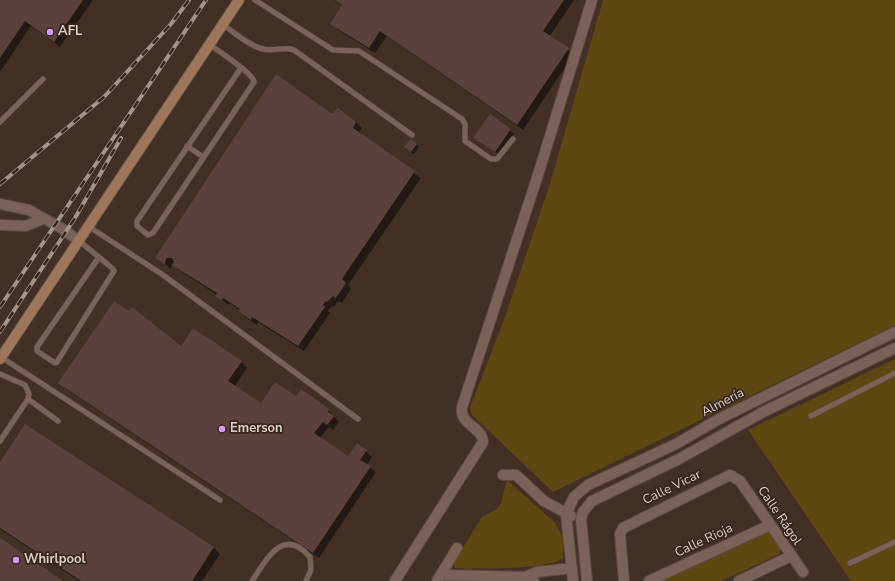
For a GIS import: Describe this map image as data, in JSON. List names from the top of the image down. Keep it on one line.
{"streets":{"street":["Almería","Calle Vicar","Calle Rágol","Calle Rioja"]},"crossings":[["Calle Vicar","Calle Rágol"],["Calle Rágol","Calle Rioja"]],"places":["AFL","Emerson","Whirlpool"]}
